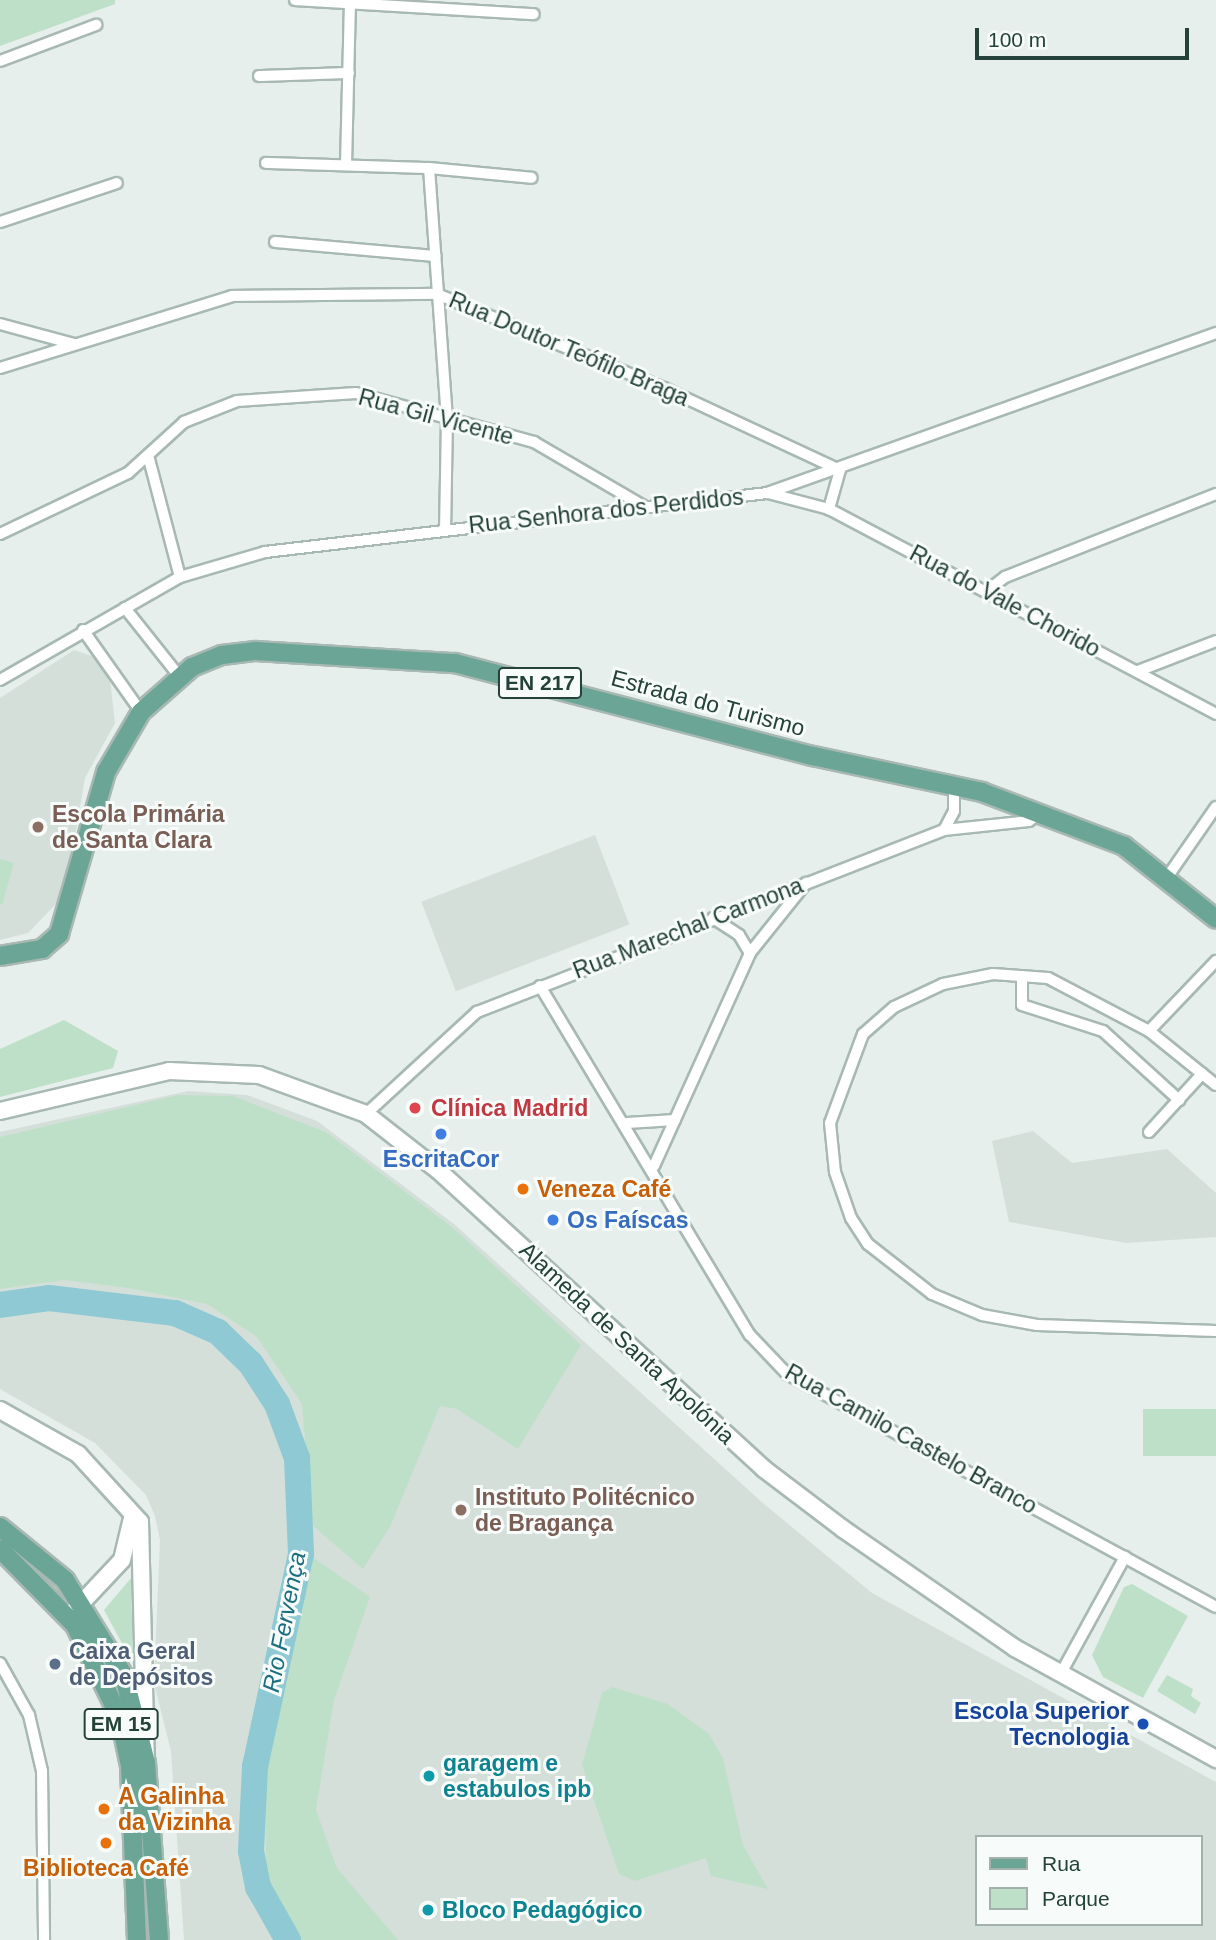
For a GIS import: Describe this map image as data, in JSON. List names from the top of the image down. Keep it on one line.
{"streets":{"main road":["EN 217","Estrada do Turismo","EM 15"],"street":["Rua Doutor Teófilo Braga","Rua Gil Vicente","Rua Senhora dos Perdidos","Rua do Vale Chorido","Rua Marechal Carmona","Alameda de Santa Apolónia","Rua Camilo Castelo Branco"]},"crossings":[["Rua Doutor Teófilo Braga","Rua Senhora dos Perdidos"],["Rua Gil Vicente","Rua Senhora dos Perdidos"],["Rua Senhora dos Perdidos","Rua do Vale Chorido"],["Estrada do Turismo","Rua Marechal Carmona"],["Rua Marechal Carmona","Alameda de Santa Apolónia"],["Rua Marechal Carmona","Rua Camilo Castelo Branco"]],"water":["Rio Fervença"],"places":["Escola Primária de Santa Clara","Clínica Madrid","EscritaCor","Veneza Café","Os Faíscas","Instituto Politécnico de Bragança","Caixa Geral de Depósitos","Escola Superior Tecnologia","garagem e estabulos ipb","A Galinha da Vizinha","Biblioteca Café","Bloco Pedagógico"],"legend":["Rua","Parque"],"scale_bar":"100 m"}
